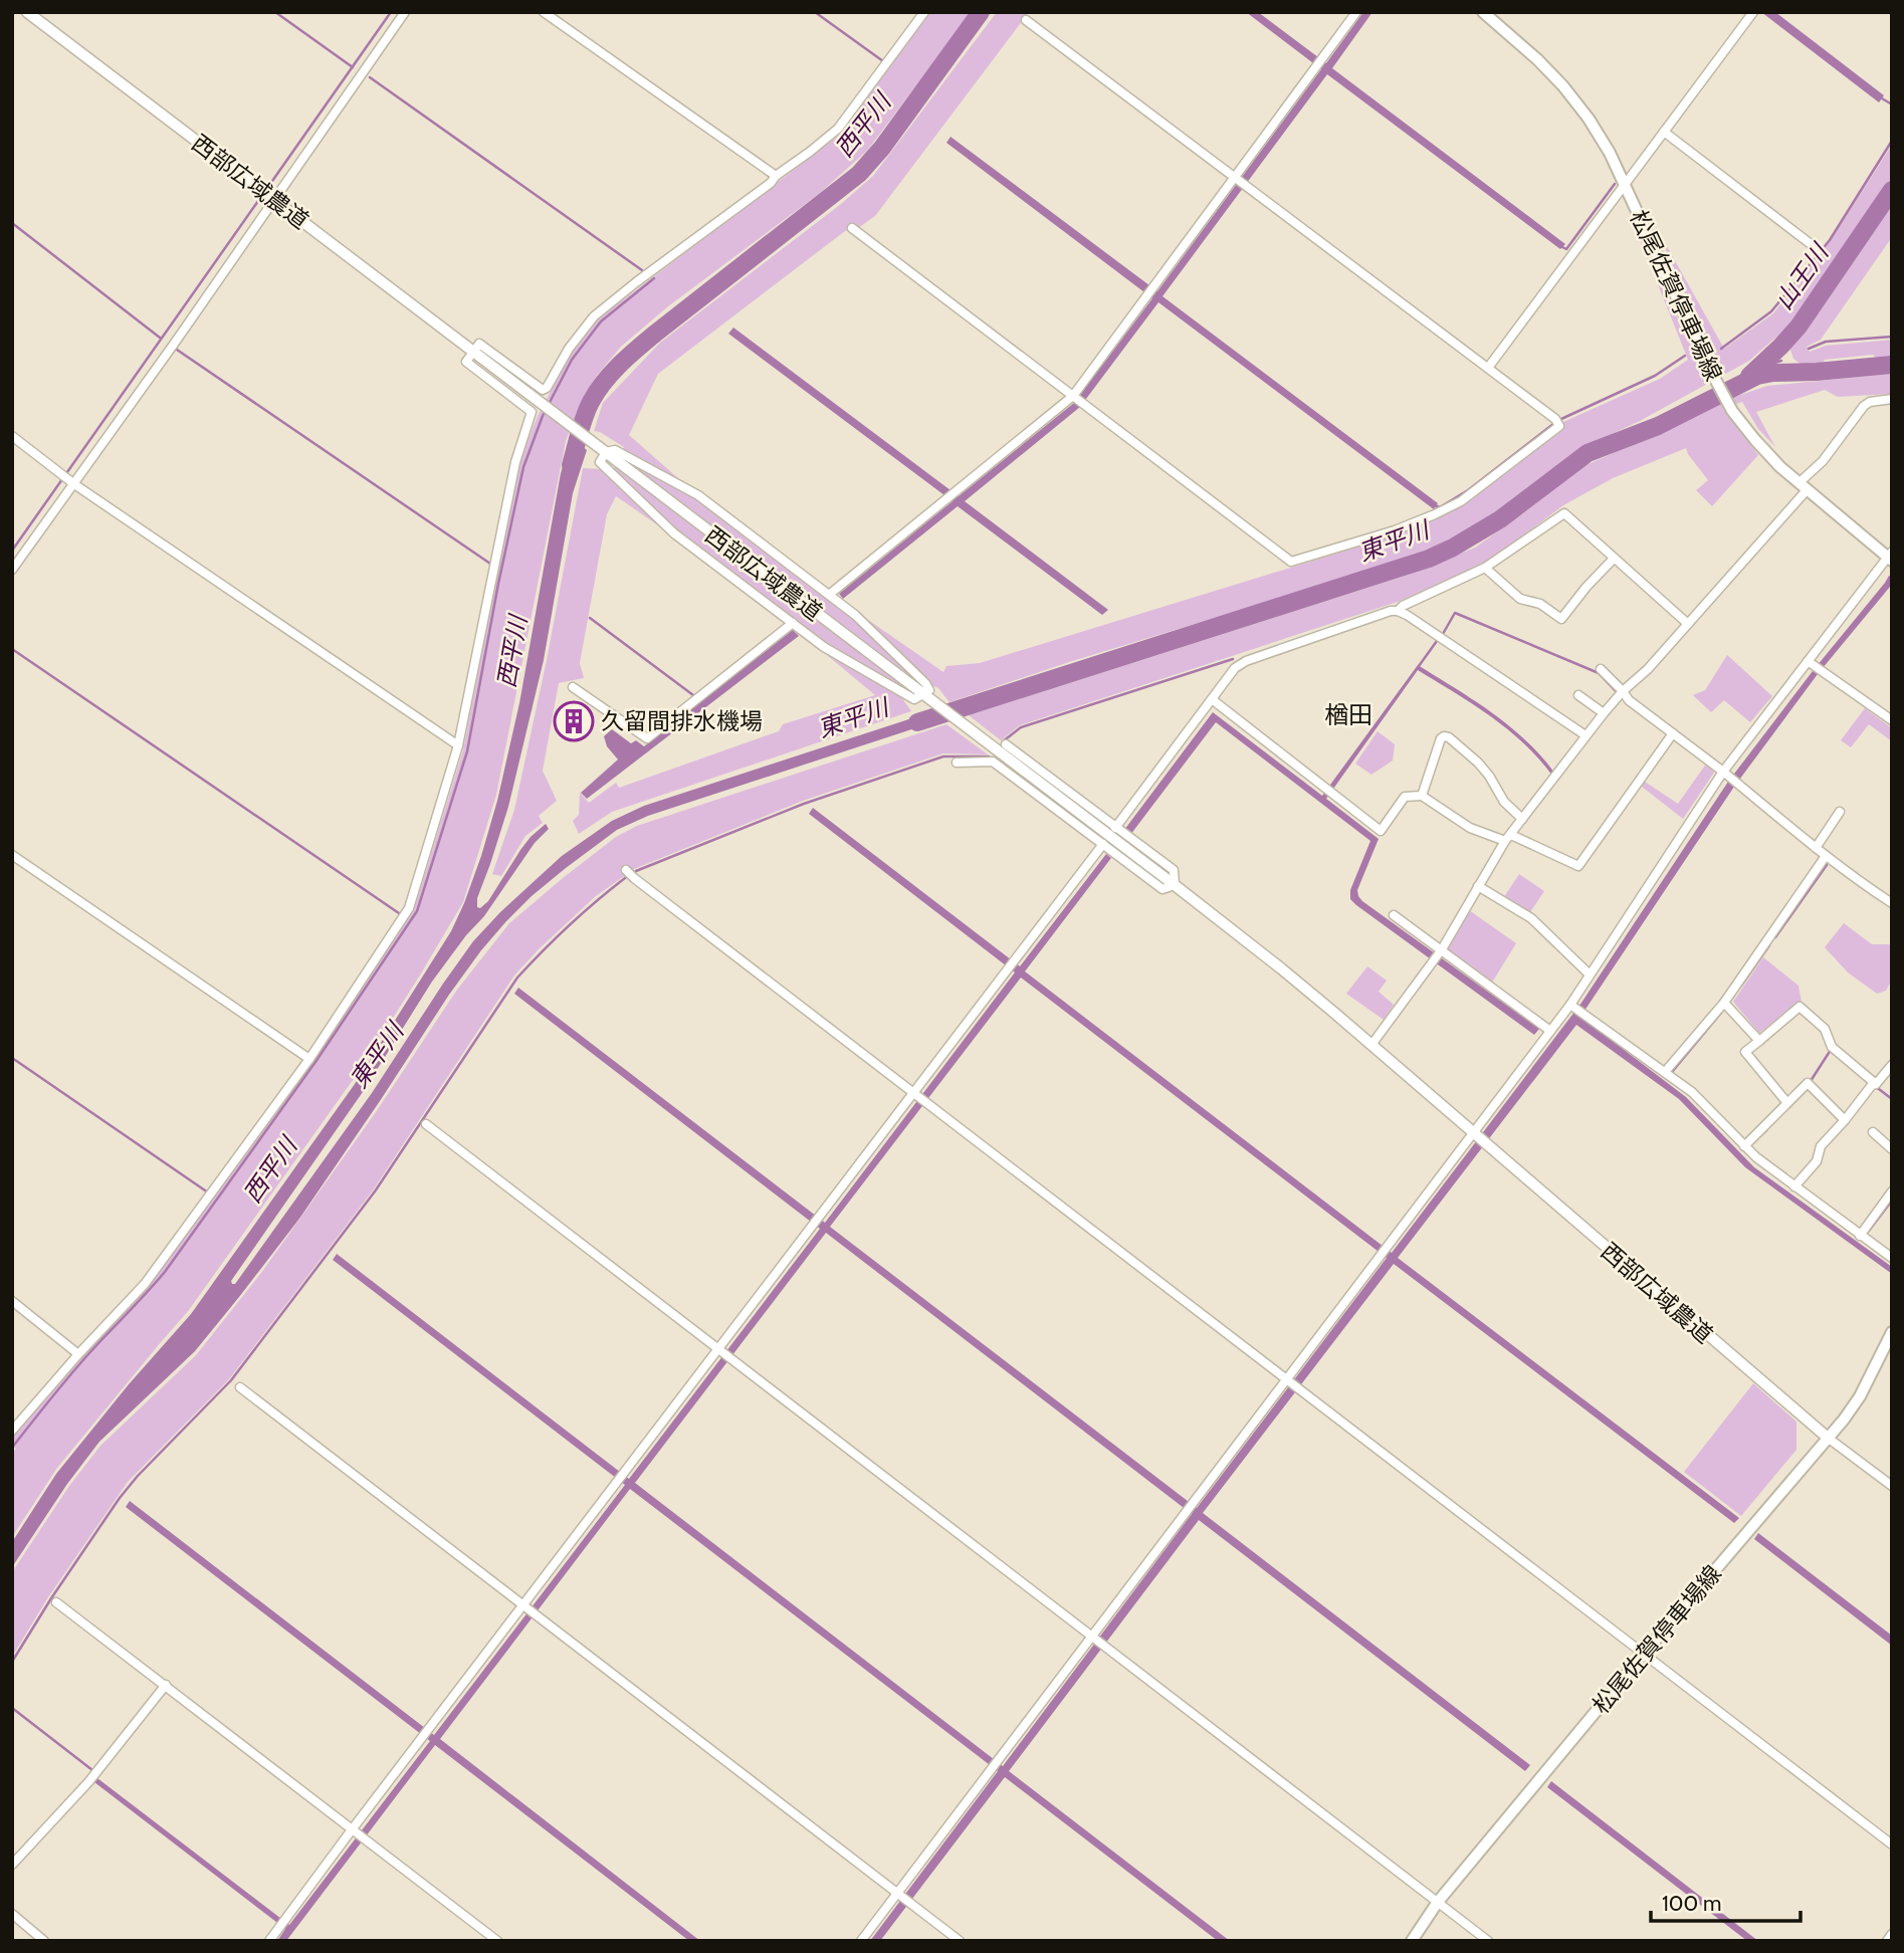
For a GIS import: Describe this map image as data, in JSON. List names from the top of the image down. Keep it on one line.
{"streets":{"main road":["松尾佐賀停車場線"],"street":["西部広域農道"]},"crossings":[["西部広域農道","松尾佐賀停車場線"]],"districts":["楢田"],"water":["西平川","山王川","東平川"],"places":{"building":["久留間排水機場"]},"scale_bar":"100 m"}
